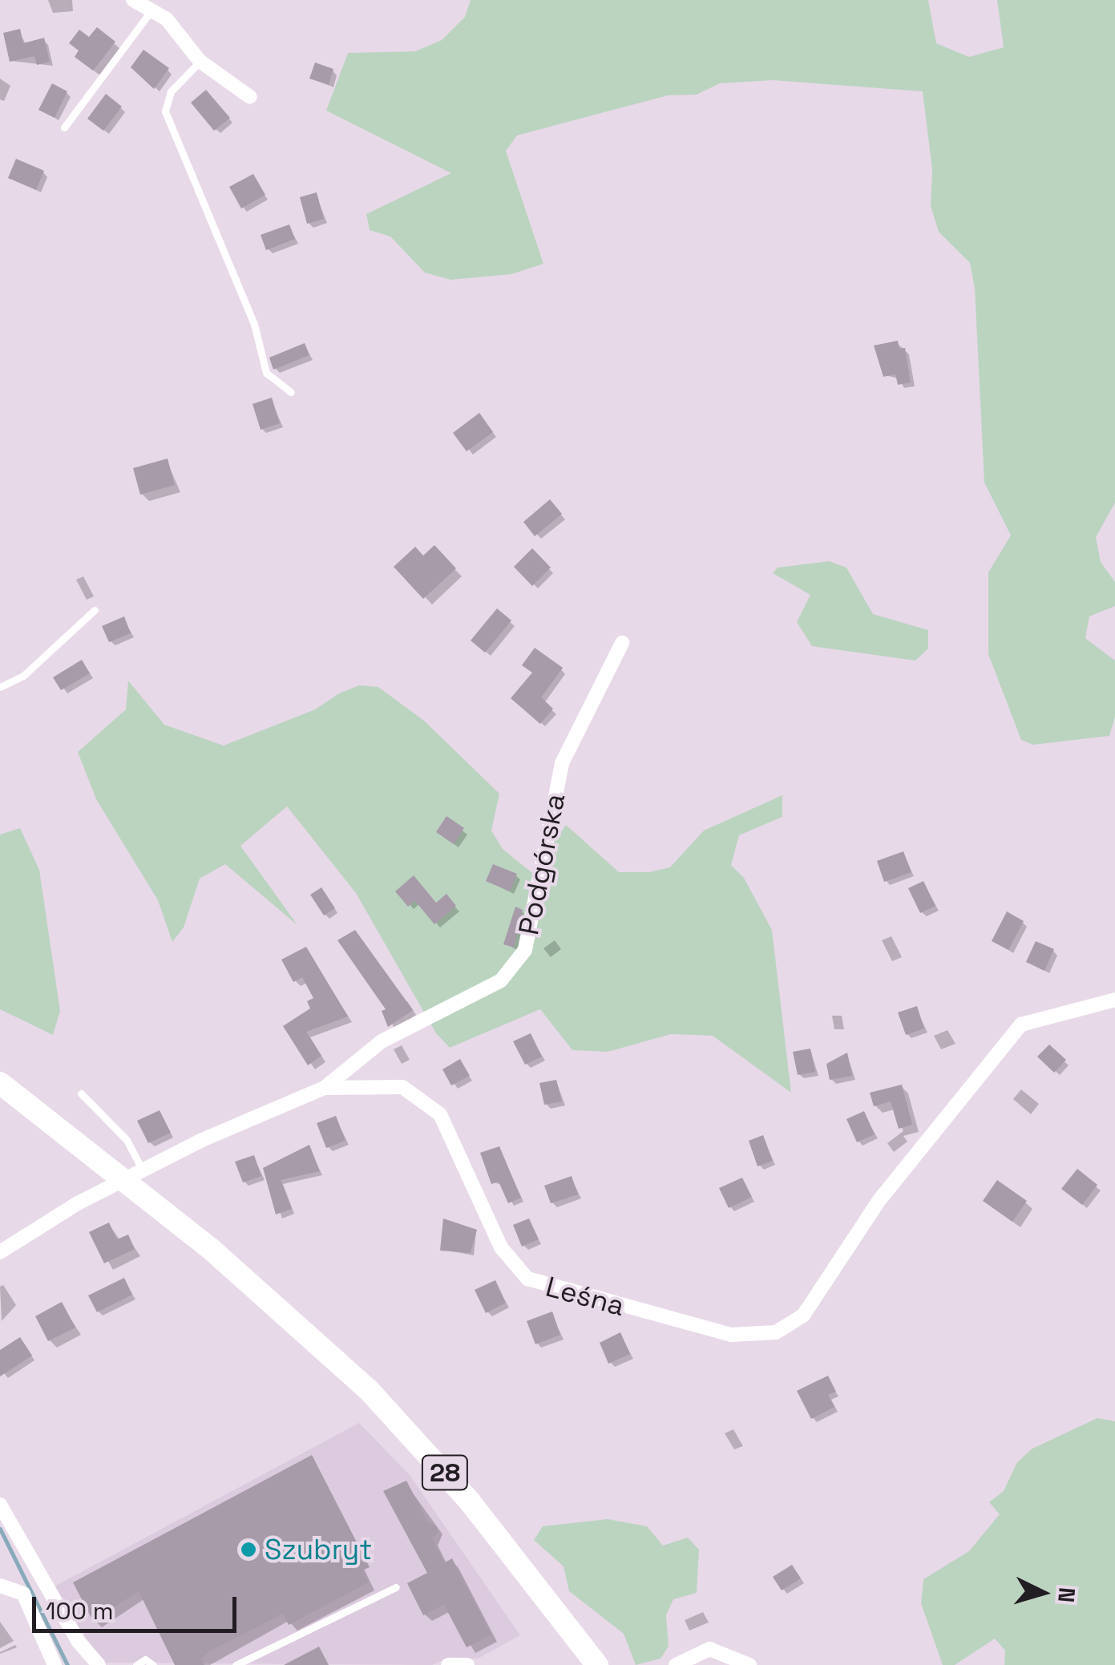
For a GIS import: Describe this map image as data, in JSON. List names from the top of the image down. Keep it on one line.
{"streets":{"main road":["28"],"street":["Podgórska","Leśna"]},"crossings":[["Podgórska","Leśna"]],"places":["Szubryt"],"scale_bar":"100 m","north":"right"}
